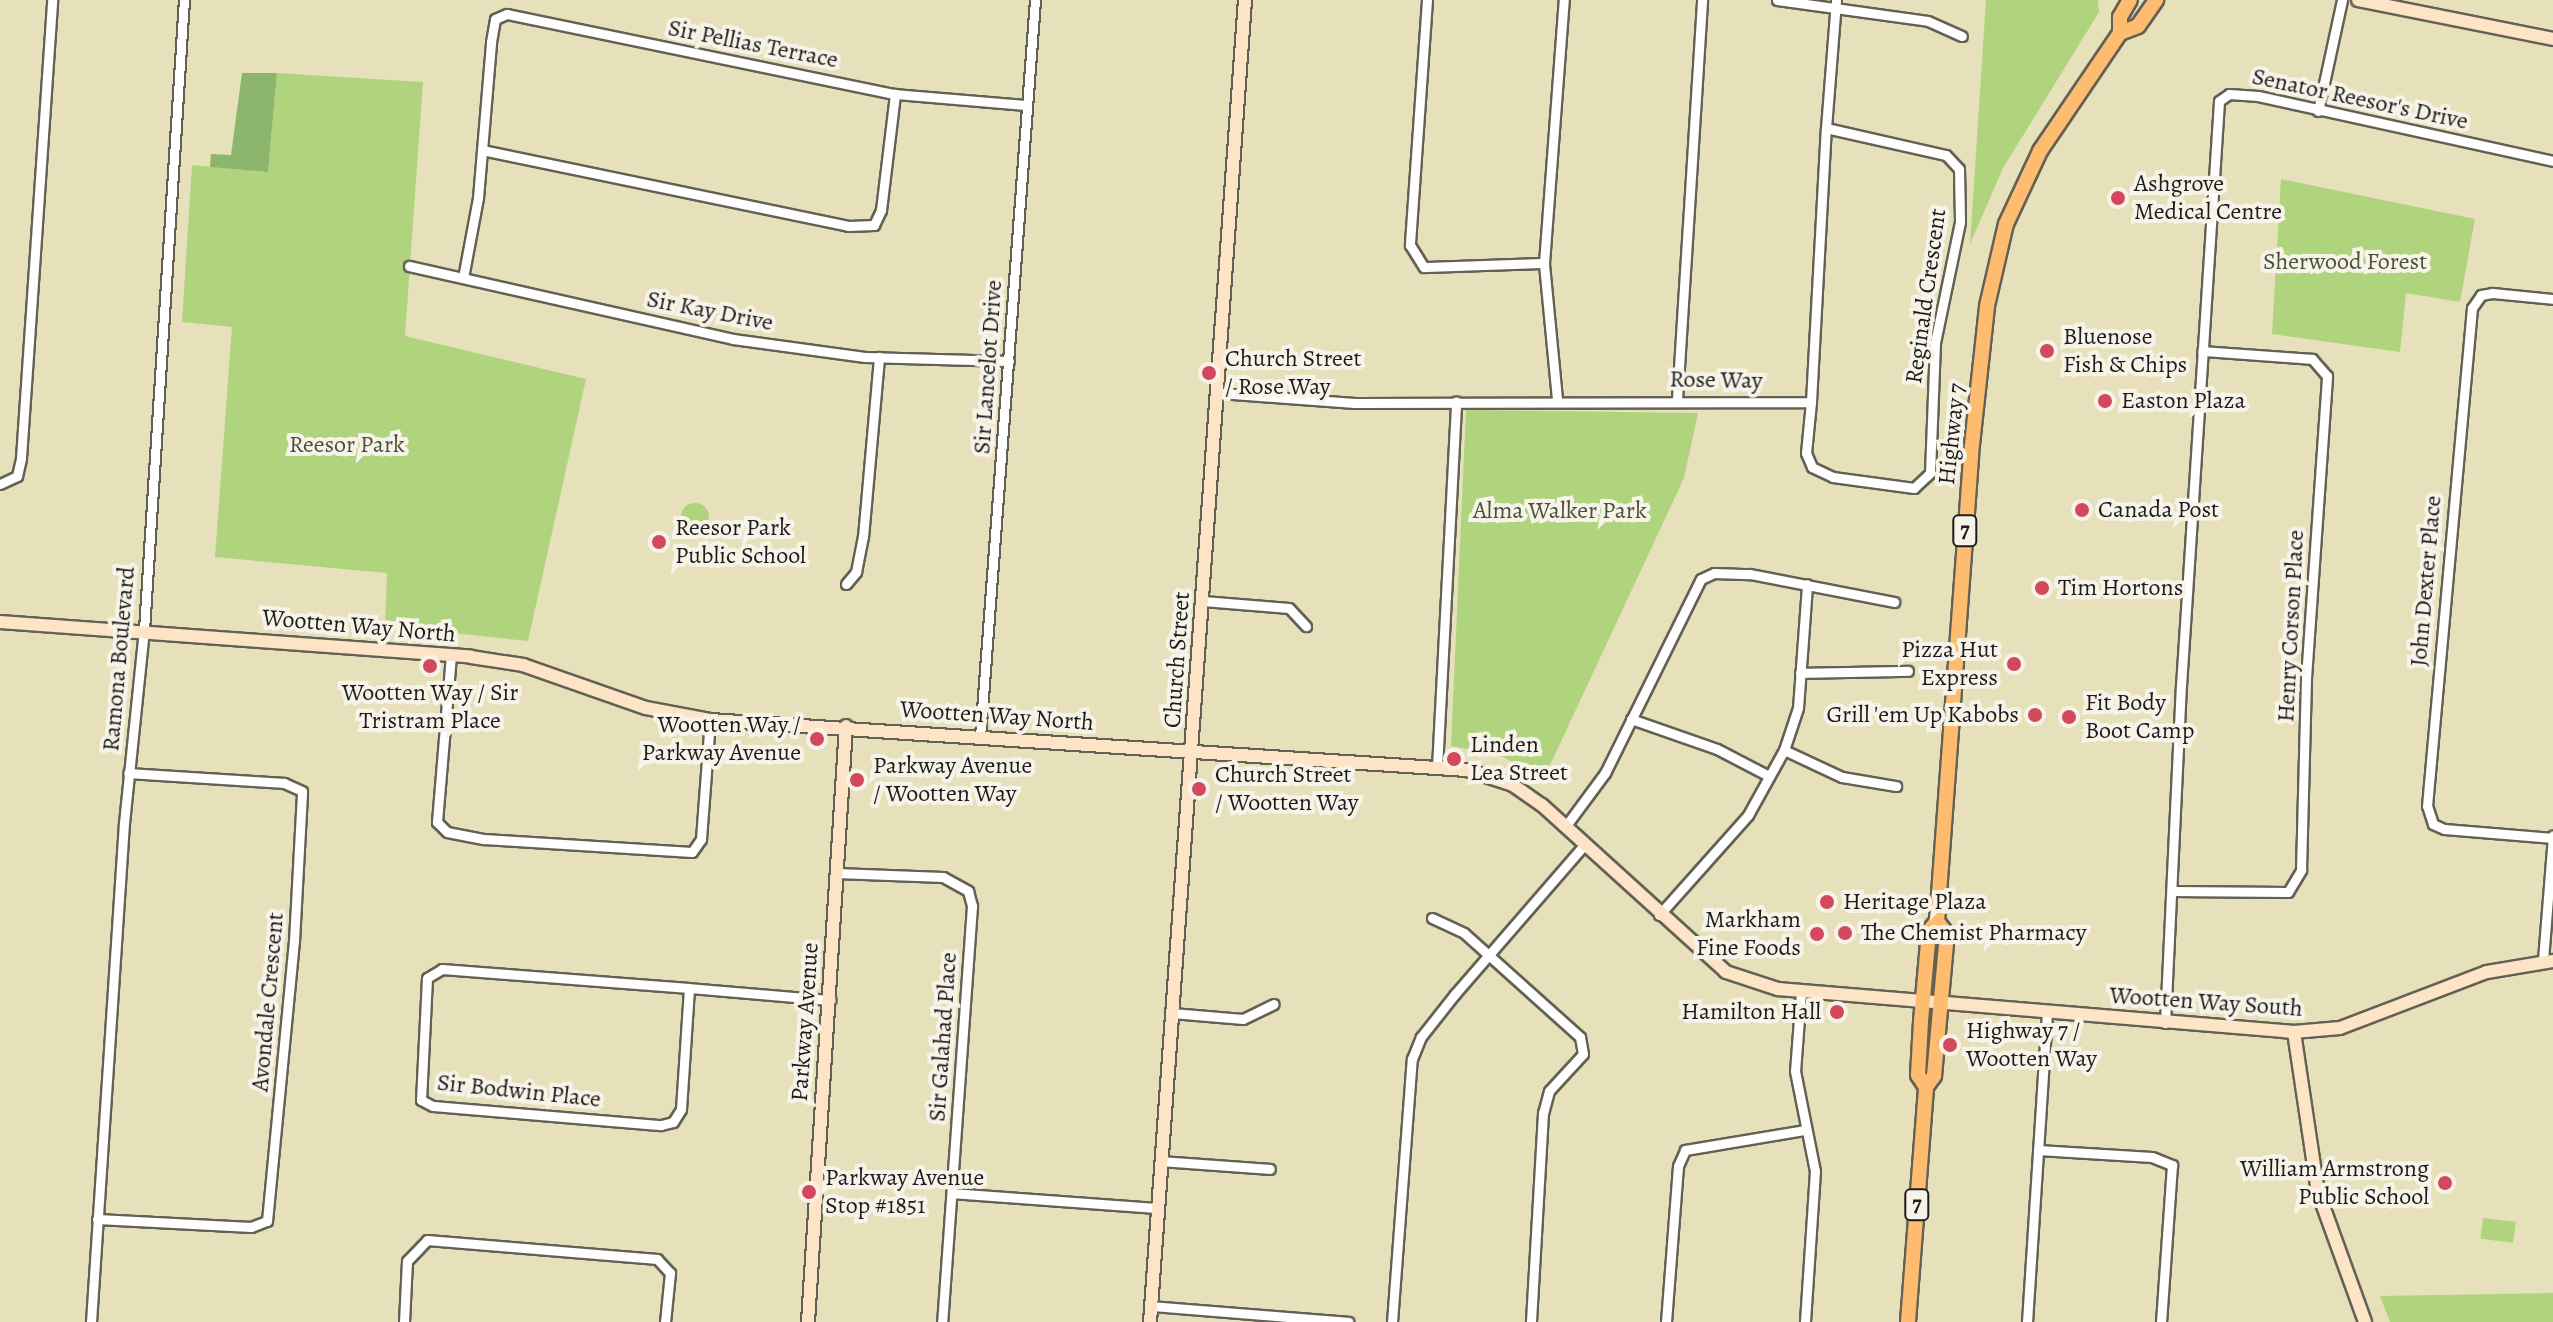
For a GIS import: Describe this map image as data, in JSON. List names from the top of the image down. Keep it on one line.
{"streets":{"main road":["Highway 7","7"],"street":["Sir Pellias Terrace","Senator Reesor's Drive","Reginald Crescent","Sir Kay Drive","Sir Lancelot Drive","Rose Way","John Dexter Place","Wootten Way North","Henry Corson Place","Ramona Boulevard","Church Street","Avondale Crescent","Wootten Way South","Parkway Avenue","Sir Galahad Place","Sir Bodwin Place"]},"crossings":[["Sir Pellias Terrace","Sir Kay Drive"],["Sir Pellias Terrace","Sir Lancelot Drive"],["Senator Reesor's Drive","Henry Corson Place"],["Senator Reesor's Drive","Wootten Way South"],["Reginald Crescent","Rose Way"],["Sir Kay Drive","Sir Lancelot Drive"],["Sir Lancelot Drive","Wootten Way North"],["Rose Way","Church Street"],["Highway 7","Wootten Way North"],["Highway 7","Wootten Way South"],["Wootten Way North","Ramona Boulevard"],["Wootten Way North","Church Street"],["Wootten Way North","Wootten Way South"],["Wootten Way North","Parkway Avenue"],["Ramona Boulevard","Avondale Crescent"],["Parkway Avenue","Sir Galahad Place"],["Parkway Avenue","Sir Bodwin Place"]],"parks":["Sherwood Forest","Reesor Park","Alma Walker Park"],"places":["Ashgrove Medical Centre","Bluenose Fish & Chips","Church Street / Rose Way","Easton Plaza","Canada Post","Reesor Park Public School","Tim Hortons","Pizza Hut Express","Wootten Way / Sir Tristram Place","Grill 'em Up Kabobs","Fit Body Boot Camp","Wootten Way / Parkway Avenue","Linden Lea Street","Parkway Avenue / Wootten Way","Church Street / Wootten Way","Heritage Plaza","The Chemist Pharmacy","Markham Fine Foods","Hamilton Hall","Highway 7 / Wootten Way","William Armstrong Public School","Parkway Avenue Stop #1851"]}
